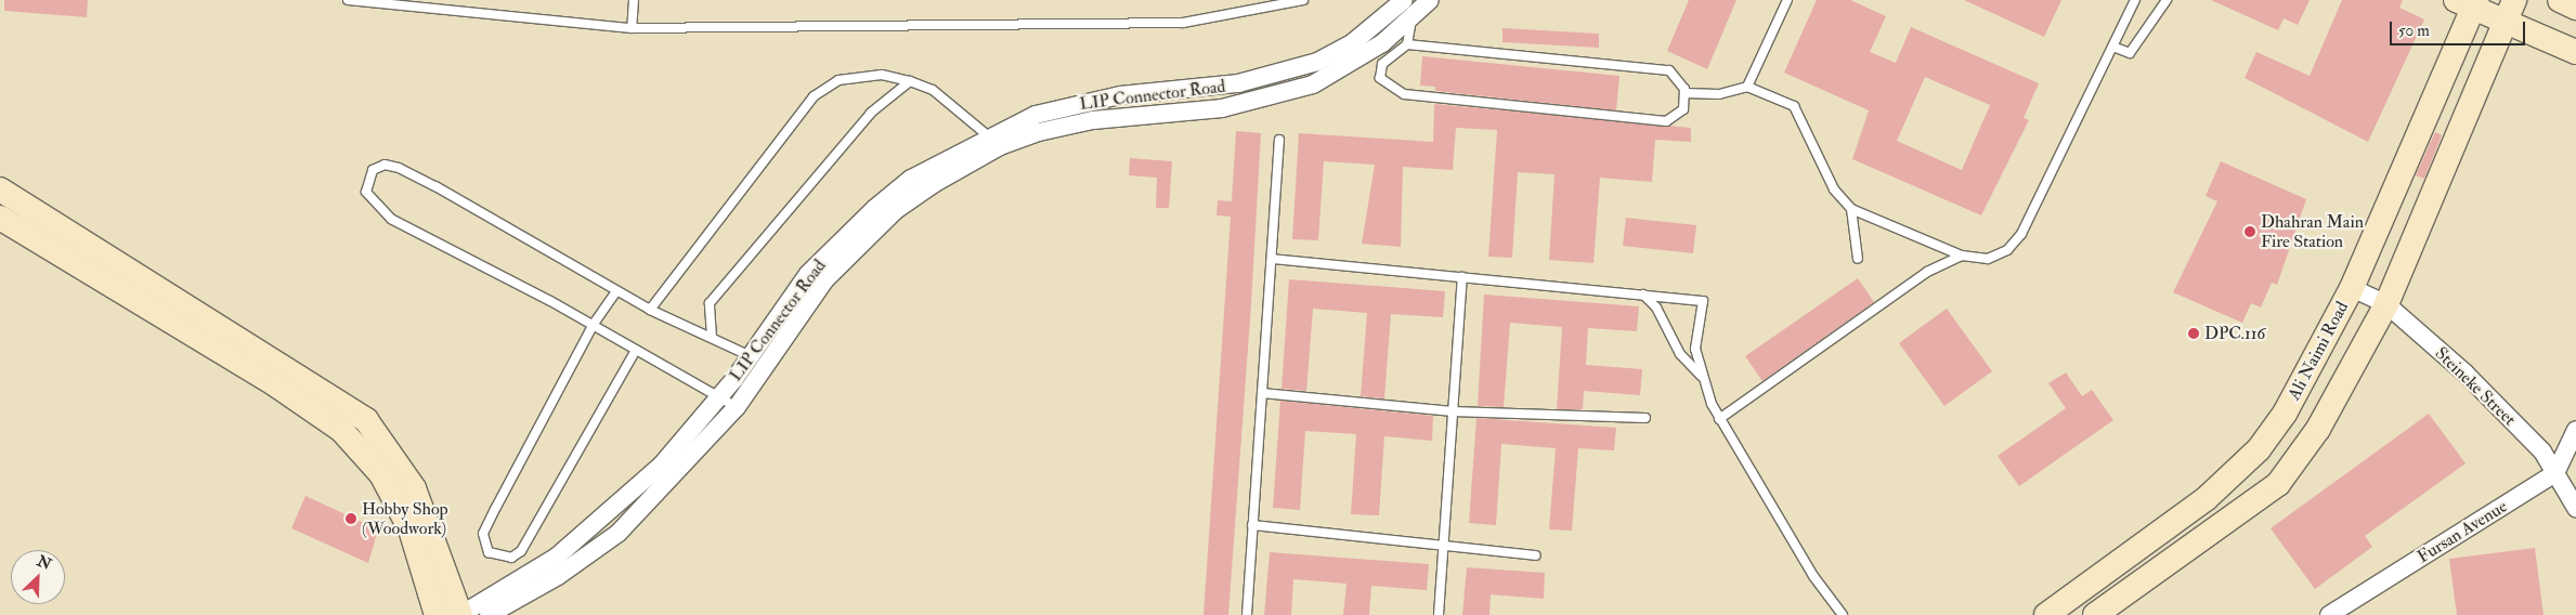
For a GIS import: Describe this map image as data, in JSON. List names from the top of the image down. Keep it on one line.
{"streets":{"main road":["Ali Naimi Road"],"street":["LIP Connector Road","Steineke Street","Fursan Avenue"]},"crossings":[["Ali Naimi Road","Steineke Street"],["Steineke Street","Fursan Avenue"]],"places":["Dhahran Main Fire Station","DPC.116","Hobby Shop (Woodwork)"],"scale_bar":"50 m","north":"top right"}
